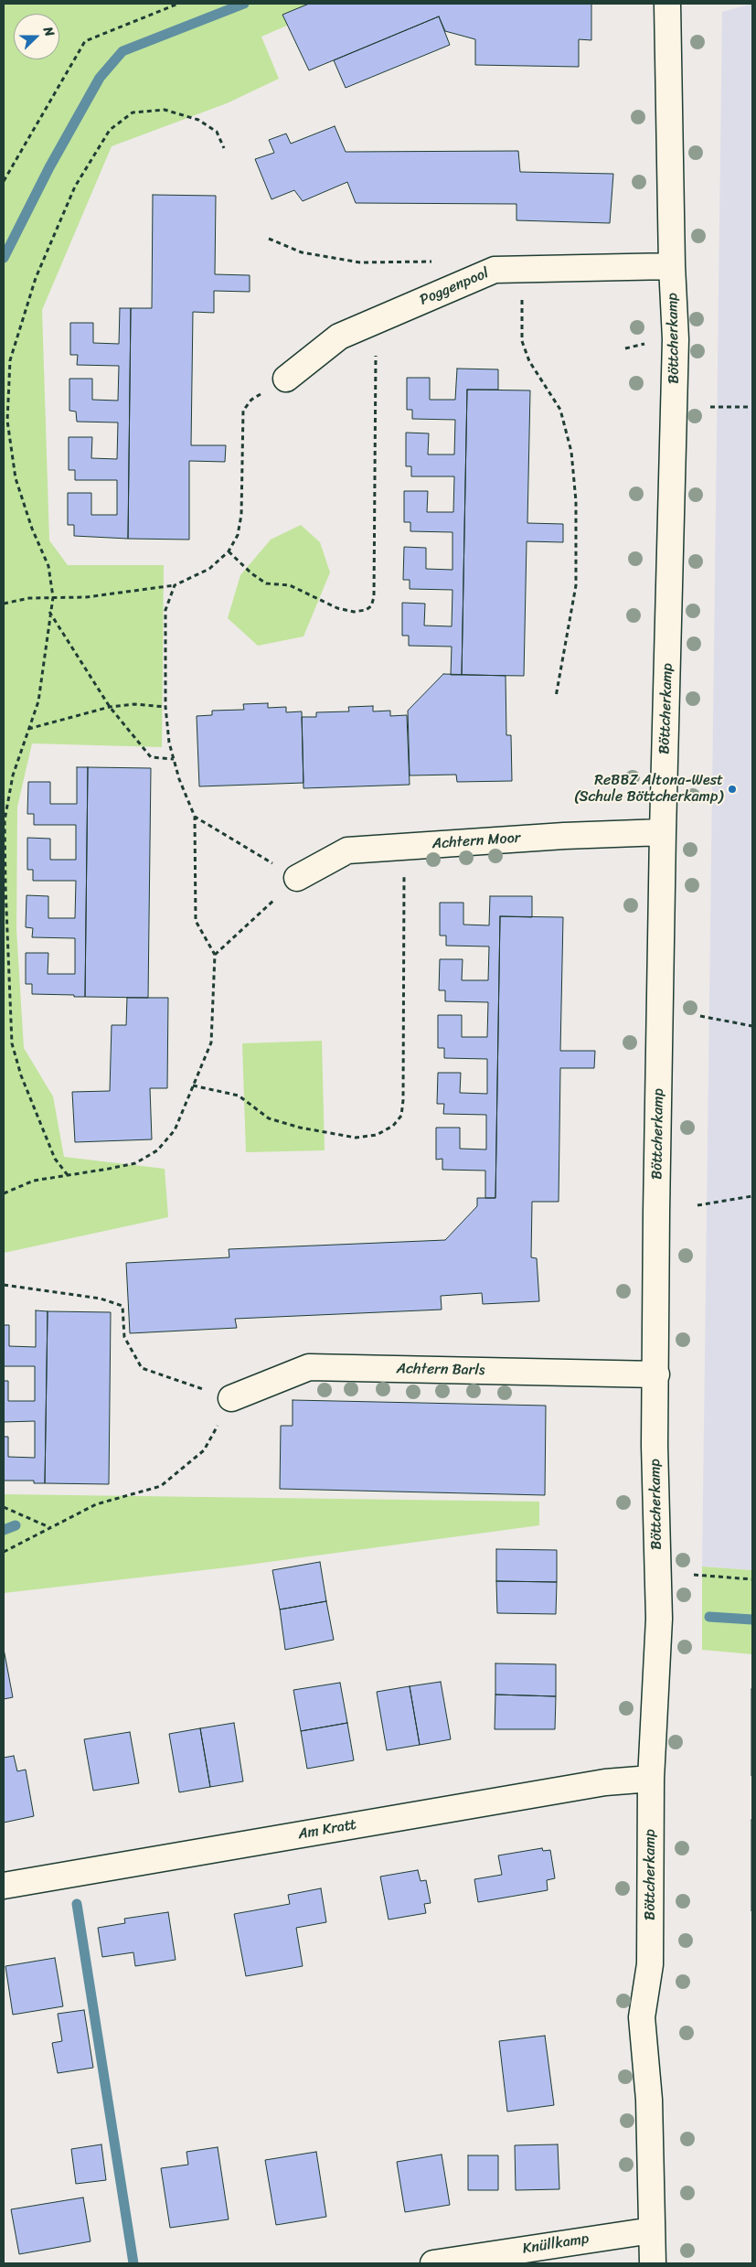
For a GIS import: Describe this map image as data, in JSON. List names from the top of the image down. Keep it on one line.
{"streets":{"street":["Poggenpool","Böttcherkamp","Achtern Moor","Achtern Barls","Am Kratt","Knüllkamp"]},"crossings":[["Poggenpool","Böttcherkamp"],["Böttcherkamp","Achtern Moor"],["Böttcherkamp","Achtern Barls"],["Böttcherkamp","Am Kratt"],["Böttcherkamp","Knüllkamp"]],"places":["ReBBZ Altona-West (Schule Böttcherkamp)"],"north":"right"}
